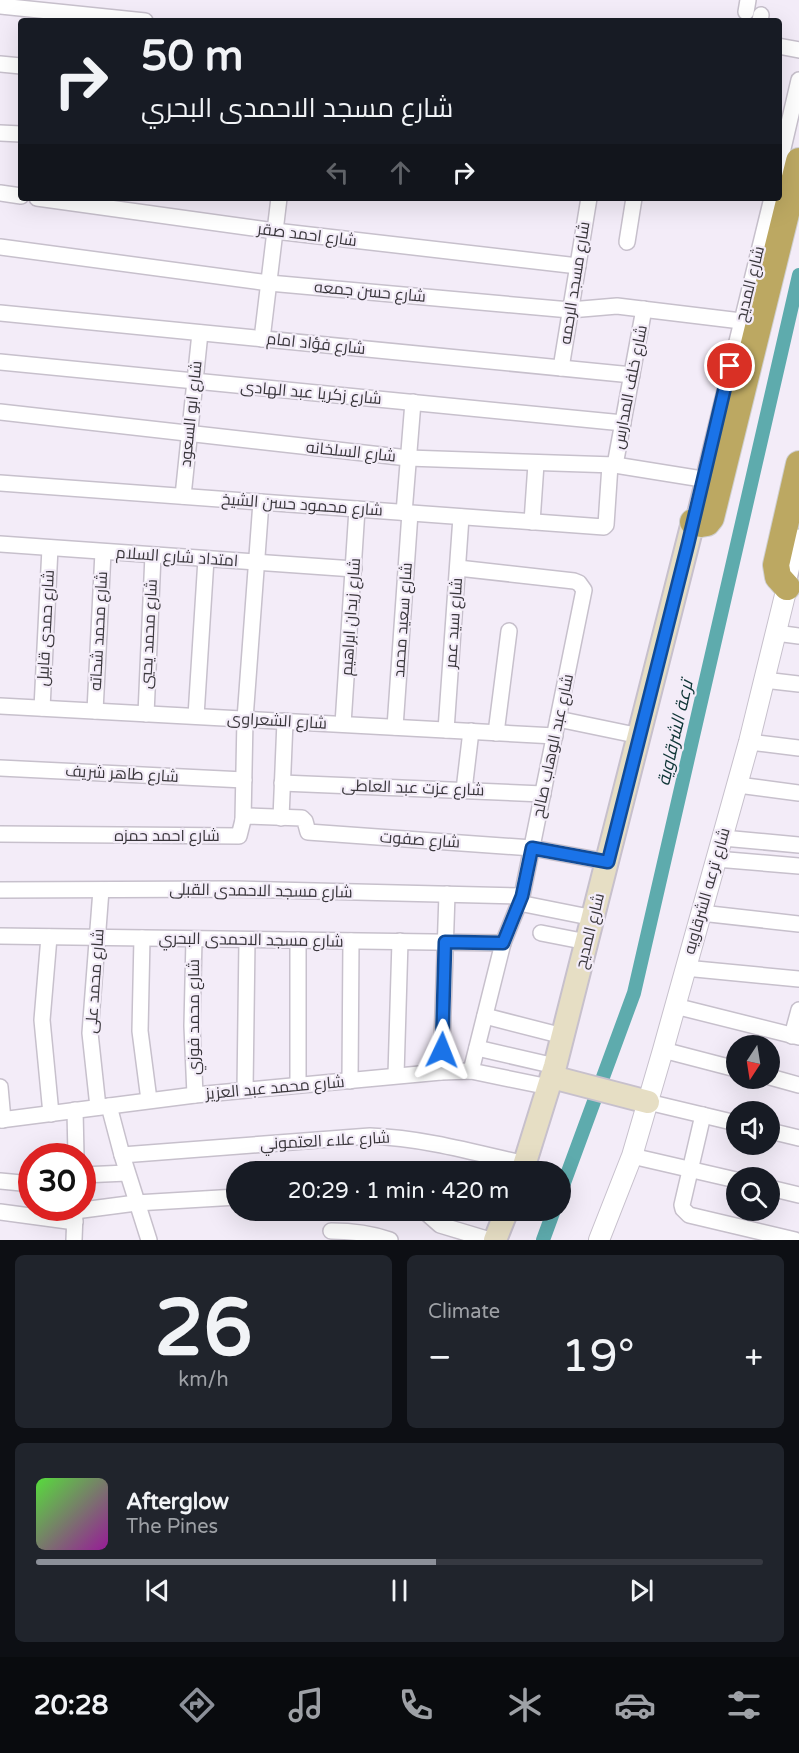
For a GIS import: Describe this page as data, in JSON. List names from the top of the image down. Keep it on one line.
{"streets":{"main road":["شارع المديح"],"street":["شارع احمد صقر","شارع مسجد الرحمه","شارع حسن جمعه","شارع فؤاد امام","شارع خلف المدارس","شارع زكريا عبد الهادى","شارع ابو السعود","شارع السلخانه","شارع محمود حسن الشيخ","امتداد شارع السلام","شارع زيدان ابراهيم","شارع سعيد محمد","شارع سيد عمر","شارع حمدى قابيل","شارع محمد شحاته","شارع محمد يحيي","شارع الشعراوى","شارع عبد الوهاب صالح","شارع طاهر شريف","شارع عزت عبد العاطى","شارع احمد حمزه","شارع صفوت","شارع مسجد الاحمدى القبلى","شارع ترعه الشرقاويه","شارع مسجد الاحمدى البحري","شارع محمد على","شارع محمد فوزي","شارع محمد عبد العزيز","شارع علاء العتموني"]},"crossings":[["شارع احمد صقر","شارع مسجد الرحمه"],["شارع مسجد الرحمه","شارع حسن جمعه"],["شارع مسجد الرحمه","شارع فؤاد امام"],["شارع المديح","شارع حسن جمعه"],["شارع المديح","شارع السلخانه"],["شارع المديح","شارع صفوت"],["شارع المديح","شارع مسجد الاحمدى القبلى"],["شارع المديح","شارع محمد عبد العزيز"],["شارع حسن جمعه","شارع خلف المدارس"],["شارع فؤاد امام","شارع خلف المدارس"],["شارع فؤاد امام","شارع ابو السعود"],["شارع خلف المدارس","شارع زكريا عبد الهادى"],["شارع خلف المدارس","شارع السلخانه"],["شارع خلف المدارس","شارع محمود حسن الشيخ"],["شارع زكريا عبد الهادى","شارع ابو السعود"],["شارع زكريا عبد الهادى","شارع سعيد محمد"],["شارع ابو السعود","شارع السلخانه"],["شارع ابو السعود","شارع محمود حسن الشيخ"],["شارع السلخانه","شارع سعيد محمد"],["شارع محمود حسن الشيخ","شارع زيدان ابراهيم"],["شارع محمود حسن الشيخ","شارع سعيد محمد"],["شارع محمود حسن الشيخ","شارع سيد عمر"],["امتداد شارع السلام","شارع زيدان ابراهيم"],["امتداد شارع السلام","شارع حمدى قابيل"],["امتداد شارع السلام","شارع محمد شحاته"],["امتداد شارع السلام","شارع محمد يحيي"],["شارع زيدان ابراهيم","شارع الشعراوى"],["شارع سعيد محمد","شارع الشعراوى"],["شارع سيد عمر","شارع الشعراوى"],["شارع سيد عمر","شارع عبد الوهاب صالح"],["شارع حمدى قابيل","شارع الشعراوى"],["شارع محمد شحاته","شارع الشعراوى"],["شارع محمد يحيي","شارع الشعراوى"],["شارع الشعراوى","شارع عبد الوهاب صالح"],["شارع عبد الوهاب صالح","شارع عزت عبد العاطى"],["شارع عبد الوهاب صالح","شارع صفوت"],["شارع عبد الوهاب صالح","شارع مسجد الاحمدى القبلى"],["شارع عبد الوهاب صالح","شارع مسجد الاحمدى البحري"],["شارع عبد الوهاب صالح","شارع محمد عبد العزيز"],["شارع احمد حمزه","شارع صفوت"],["شارع مسجد الاحمدى القبلى","شارع محمد على"],["شارع مسجد الاحمدى البحري","شارع محمد على"],["شارع مسجد الاحمدى البحري","شارع محمد فوزي"],["شارع محمد على","شارع محمد عبد العزيز"],["شارع محمد على","شارع علاء العتموني"],["شارع محمد فوزي","شارع محمد عبد العزيز"]],"water":["ترعة الشرقاوية"],"north":"bottom","page":{"turn":["50 m","شارع مسجد الاحمدى البحري"],"limit":"30","trip":"20:29 · 1 min · 420 m","tile":[["26","km/h"],"Climate"],"heat":["−","19°","+"],"song":["Afterglow","The Pines"],"tabs":"20:28"}}
